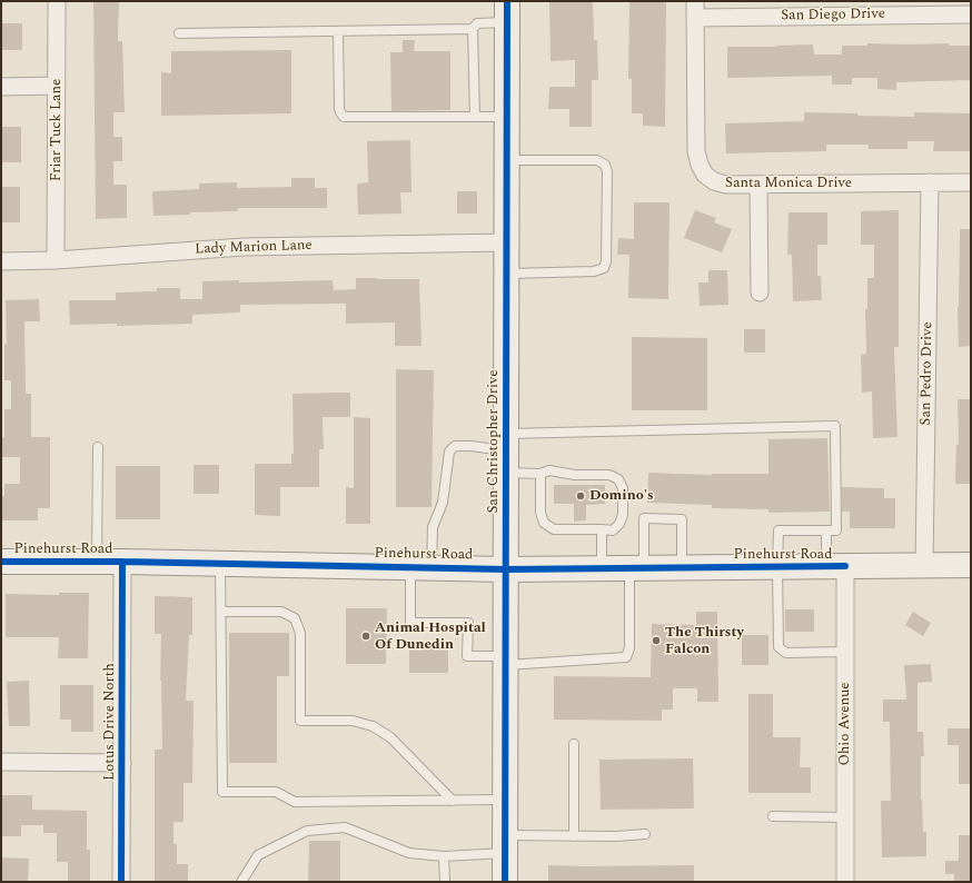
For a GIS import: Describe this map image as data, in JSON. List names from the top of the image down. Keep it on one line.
{"streets":{"street":["San Diego Drive","Friar Tuck Lane","Santa Monica Drive","Lady Marion Lane","San Pedro Drive","San Christopher Drive","Pinehurst Road","Lotus Drive North","Ohio Avenue"]},"crossings":[["San Diego Drive","Santa Monica Drive"],["Friar Tuck Lane","Lady Marion Lane"],["Santa Monica Drive","San Pedro Drive"],["Lady Marion Lane","San Christopher Drive"],["San Pedro Drive","Pinehurst Road"],["San Christopher Drive","Pinehurst Road"],["Pinehurst Road","Lotus Drive North"],["Pinehurst Road","Ohio Avenue"]],"places":["Domino's","Animal Hospital Of Dunedin","The Thirsty Falcon"]}
